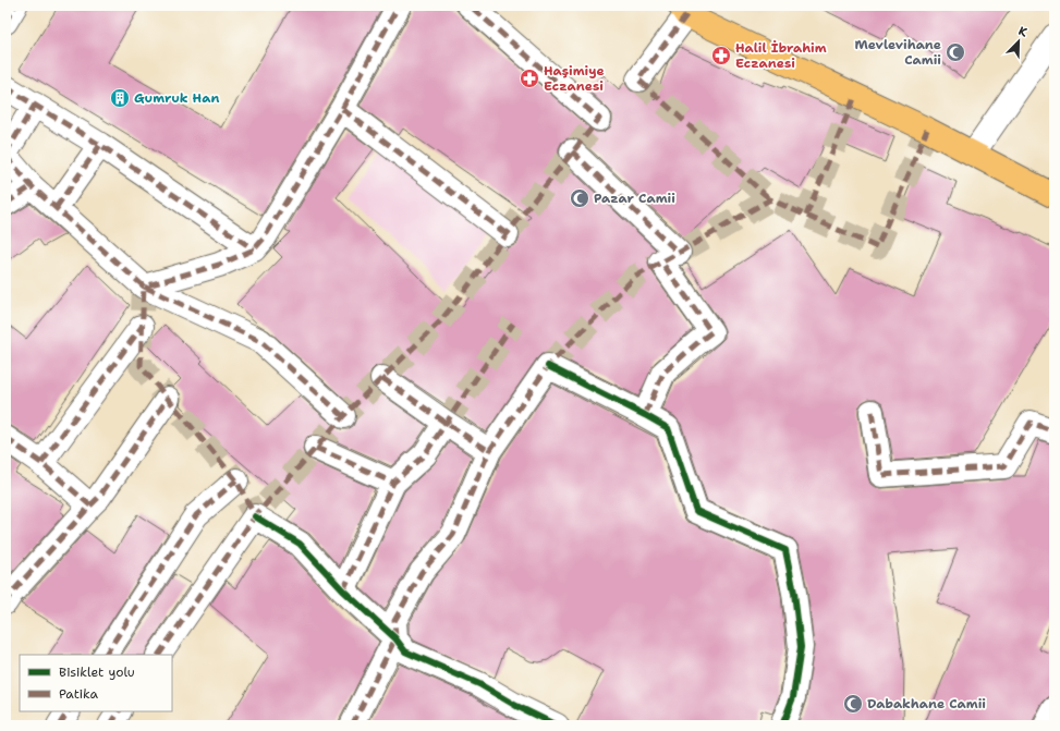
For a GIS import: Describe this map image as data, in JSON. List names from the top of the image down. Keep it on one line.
{"places":{"mosque":["Mevlevihane Camii","Pazar Camii","Dabakhane Camii"],"pharmacy":["Halil İbrahim Eczanesi","Haşimiye Eczanesi"],"building":["Gumruk Han"]},"legend":["Bisiklet yolu","Patika"],"north":"top right"}
